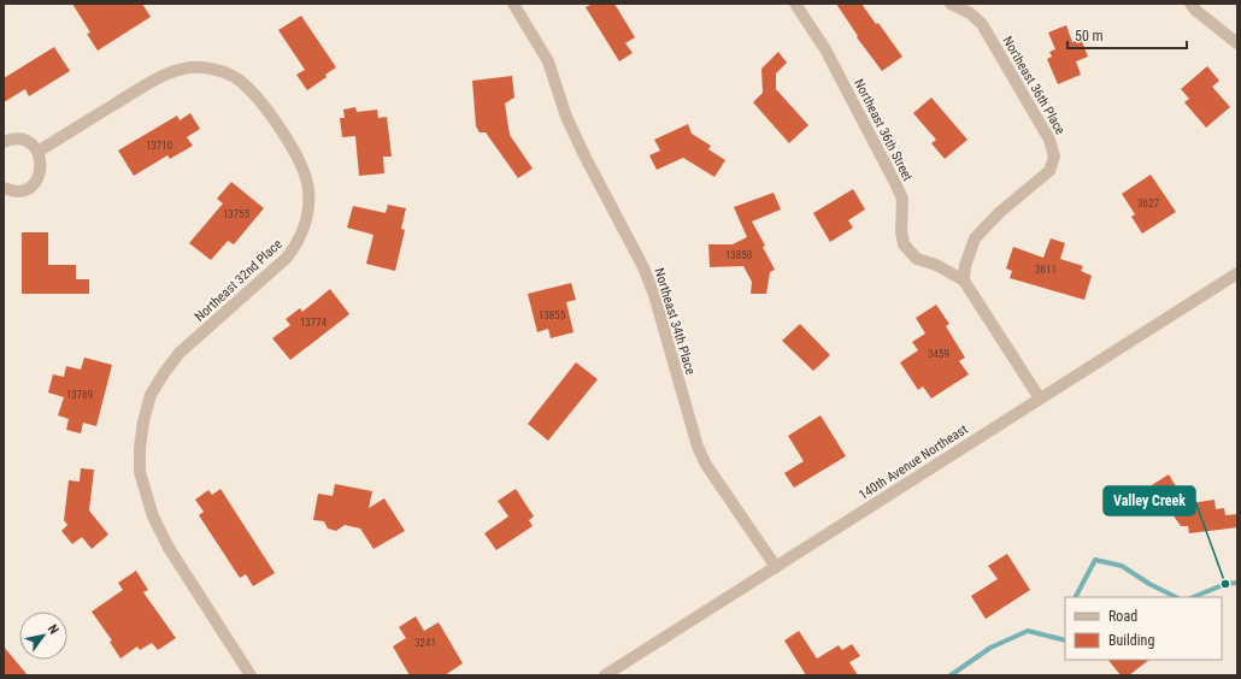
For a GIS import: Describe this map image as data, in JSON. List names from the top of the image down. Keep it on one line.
{"streets":{"street":["Northeast 36th Place","Northeast 36th Street","Northeast 32nd Place","Northeast 34th Place","140th Avenue Northeast"]},"crossings":[["Northeast 36th Place","Northeast 36th Street"],["Northeast 36th Street","140th Avenue Northeast"],["Northeast 34th Place","140th Avenue Northeast"]],"places":["Valley Creek"],"house_numbers":["13710","3627","13755","13850","3611","13855","13774","3459","13769","3241"],"legend":["Road","Building"],"scale_bar":"50 m","north":"top right"}
